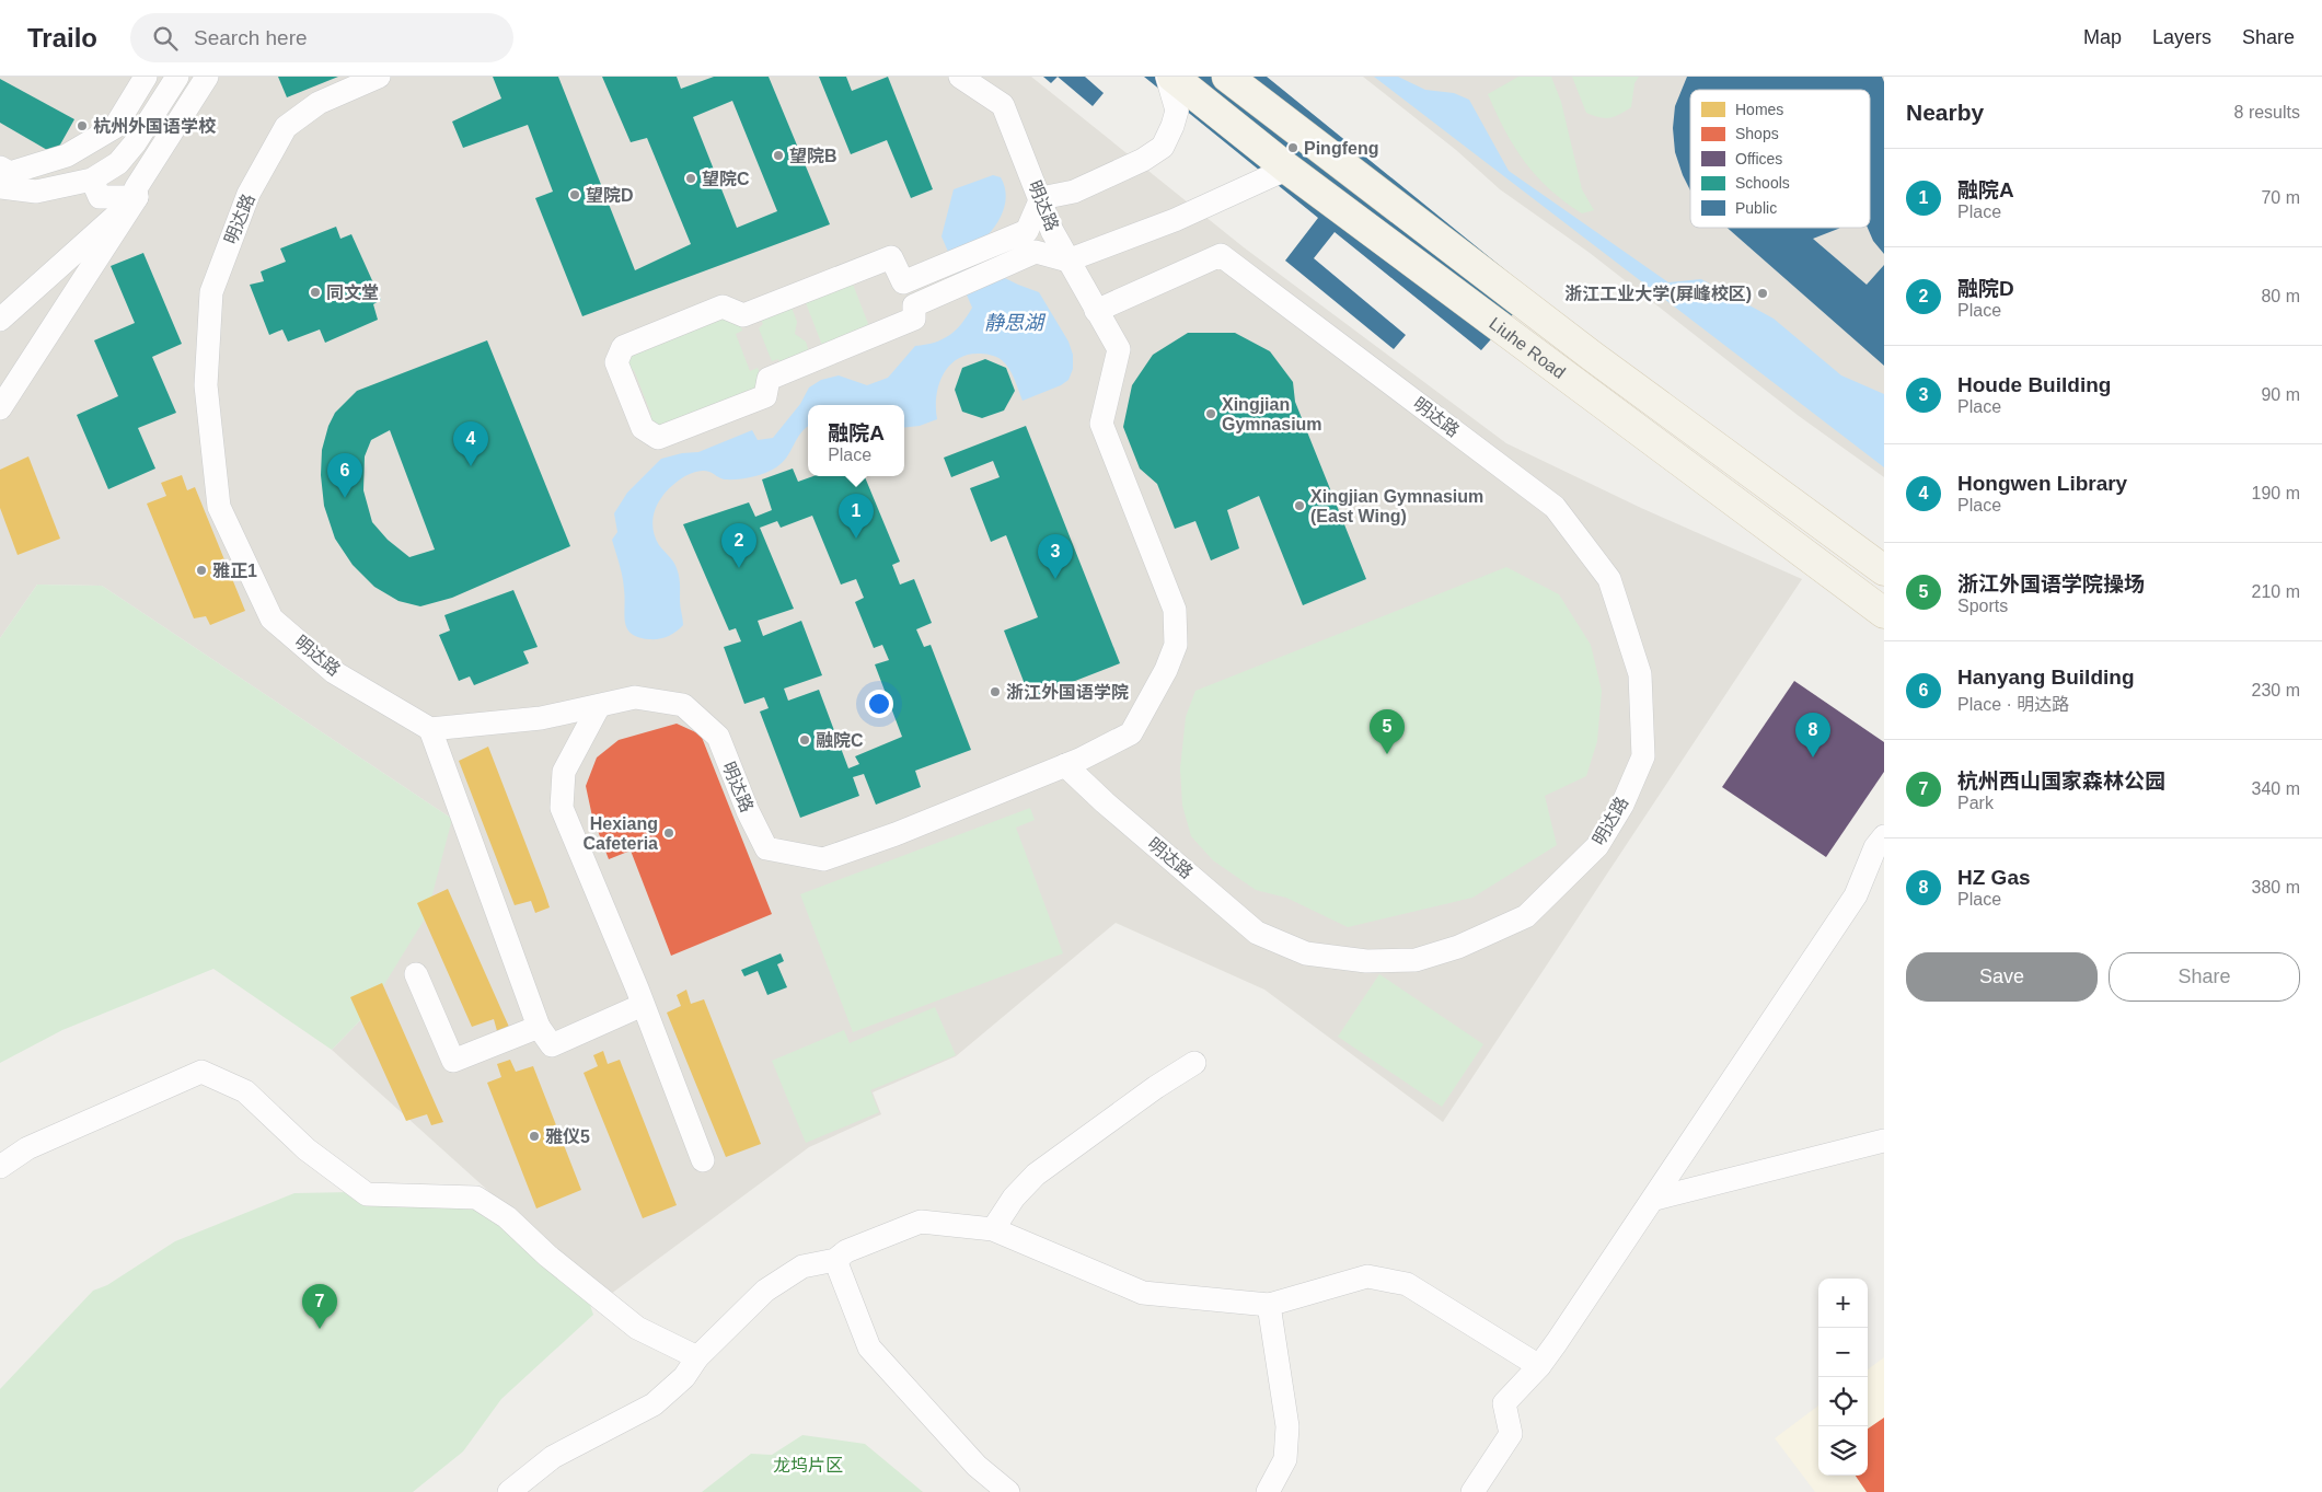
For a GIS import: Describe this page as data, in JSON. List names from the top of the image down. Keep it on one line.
{"streets":{"main road":["Liuhe Road"],"street":["明达路"]},"water":["静思湖"],"parks":["龙坞片区"],"places":["杭州外国语学校","Pingfeng","望院B","望院C","望院D","同文堂","浙江工业大学(屏峰校区)","Xingjian Gymnasium","Xingjian Gymnasium (East Wing)","雅正1","浙江外国语学院","融院C","Hexiang Cafeteria","雅仪5"],"legend":["Homes","Shops","Offices","Schools","Public"],"page":{"header":"Trailo","search":"Search here","nav":["Map","Layers","Share"],"heading":["Nearby","8 results"],"list":[{"mark":"1","name":"融院A","note":"Place","value":"70 m"},{"mark":"2","name":"融院D","note":"Place","value":"80 m"},{"mark":"3","name":"Houde Building","note":"Place","value":"90 m"},{"mark":"4","name":"Hongwen Library","note":"Place","value":"190 m"},{"mark":"5","name":"浙江外国语学院操场","note":"Sports","value":"210 m"},{"mark":"6","name":"Hanyang Building","note":"Place · 明达路","value":"230 m"},{"mark":"7","name":"杭州西山国家森林公园","note":"Park","value":"340 m"},{"mark":"8","name":"HZ Gas","note":"Place","value":"380 m"}],"popup":["融院A","Place"],"pins":["4","6","1","2","3","5","8","7"],"buttons":["Save","Share"],"map_buttons":["+","−"]}}
